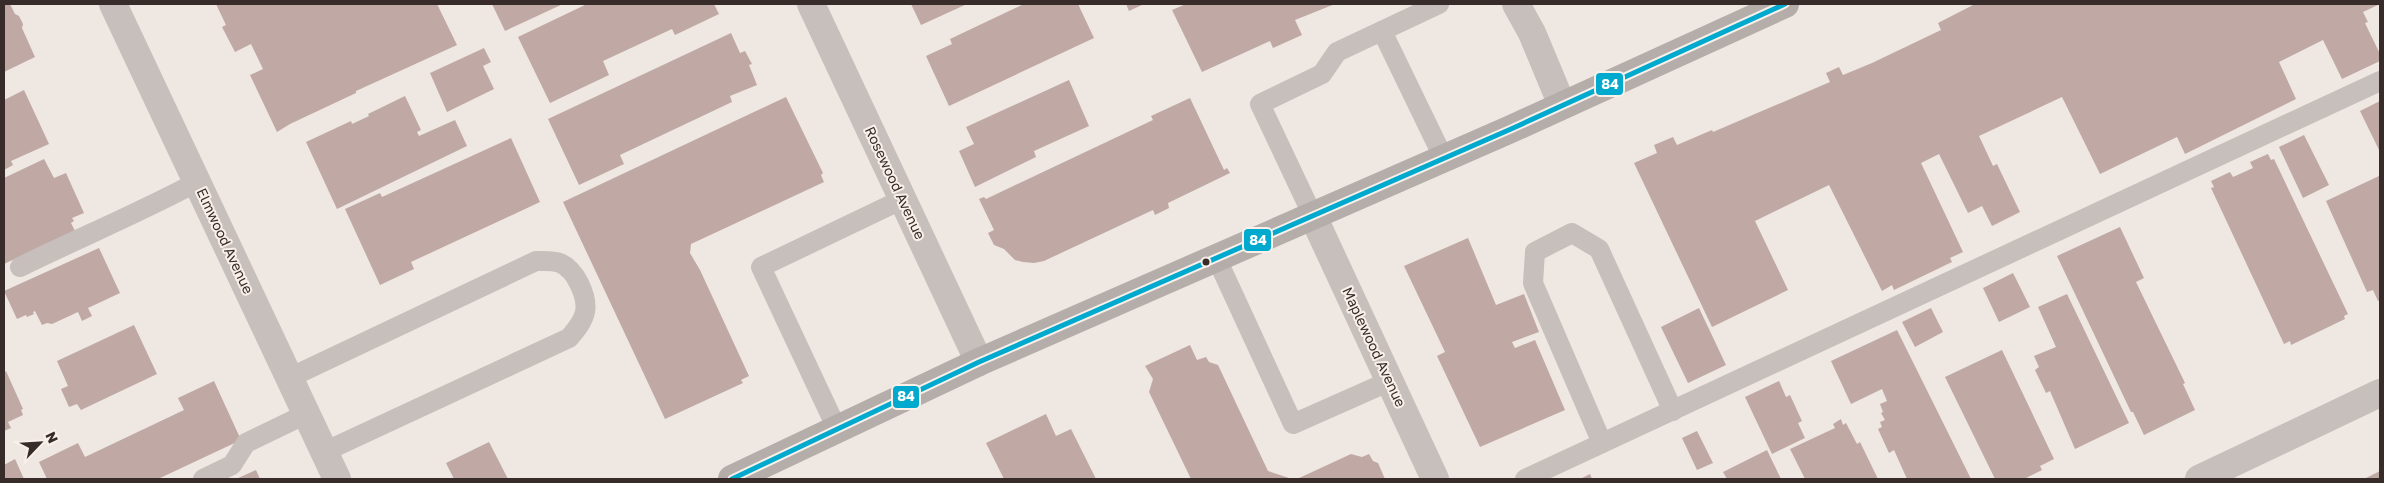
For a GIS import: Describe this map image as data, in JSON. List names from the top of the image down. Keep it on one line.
{"streets":{"street":["Rosewood Avenue","Elmwood Avenue","Maplewood Avenue"]},"lines":["transit line 84"],"north":"top right"}
